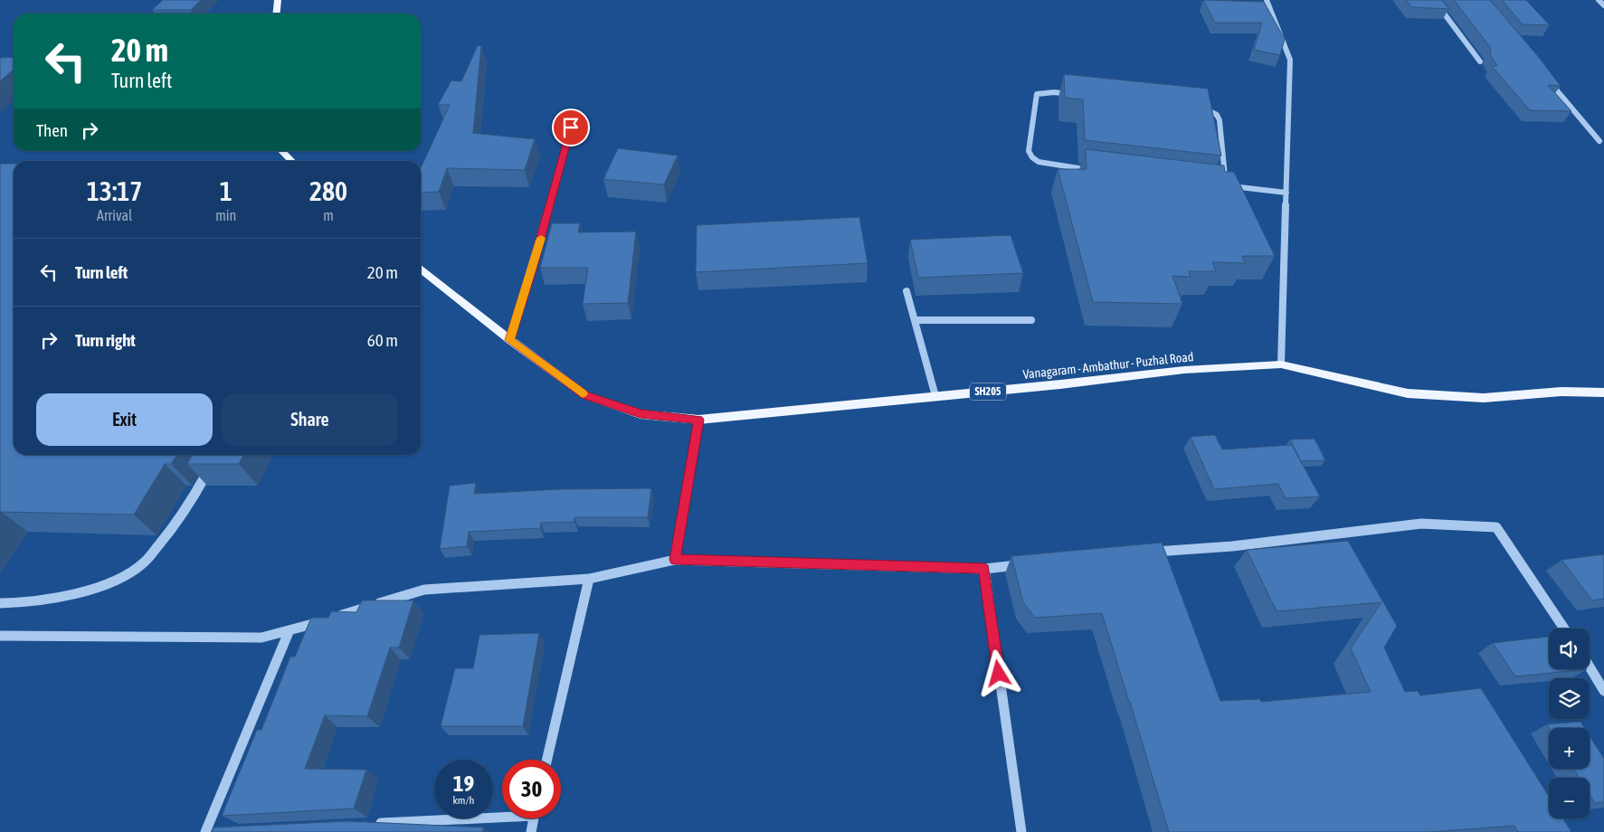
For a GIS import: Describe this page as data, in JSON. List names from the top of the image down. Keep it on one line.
{"streets":{"main road":["Vanagaram - Ambathur - Puzhal Road","SH205"]},"page":{"turn":["20 m","Turn left"],"then":"Then","eta":["13:17","Arrival","1","min","280","m"],"list":[{"name":"Turn left","value":"20 m"},{"name":"Turn right","value":"60 m"}],"buttons":["Exit","Share"],"map_buttons":["+","−"],"speed":"19 km/h","limit":"30"}}
